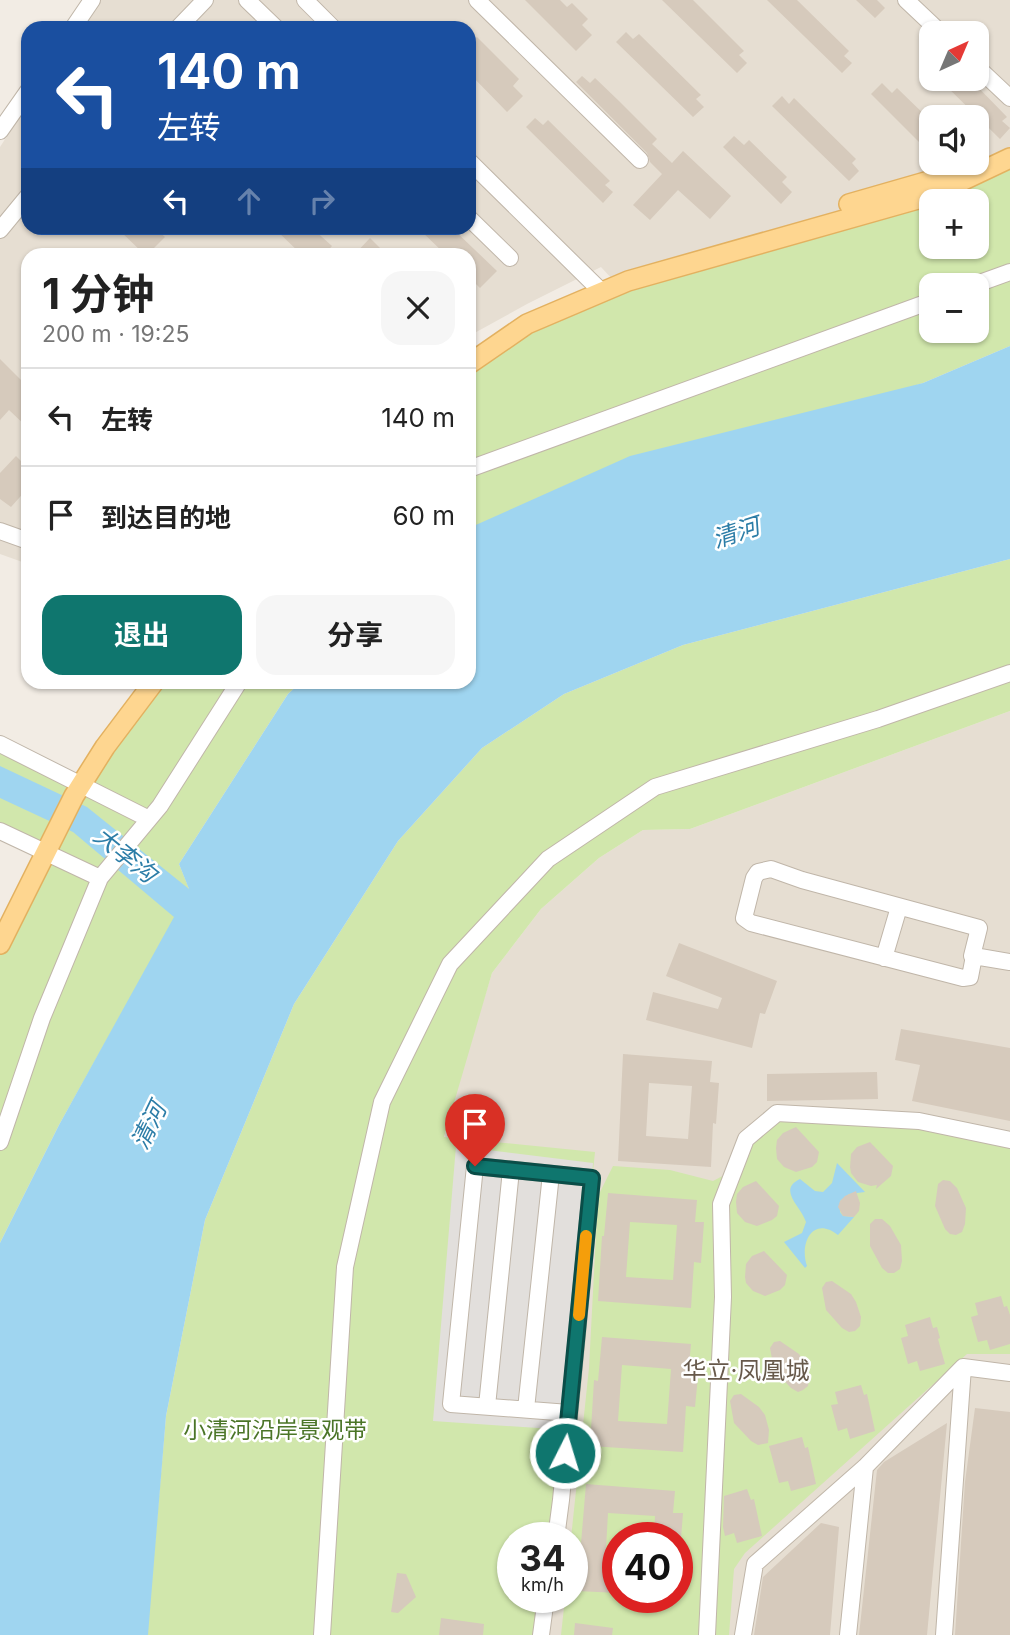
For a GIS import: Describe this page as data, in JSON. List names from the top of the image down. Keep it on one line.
{"districts":["华立·凤凰城"],"water":["清河","大李沟"],"parks":["小清河沿岸景观带"],"north":"top right","page":{"map_buttons":["+","−"],"turn":["140 m","左转"],"heading":["1 分钟","200 m · 19:25"],"list":[{"name":"左转","value":"140 m"},{"name":"到达目的地","value":"60 m"}],"buttons":["退出","分享"],"speed":"34 km/h","limit":"40"}}
